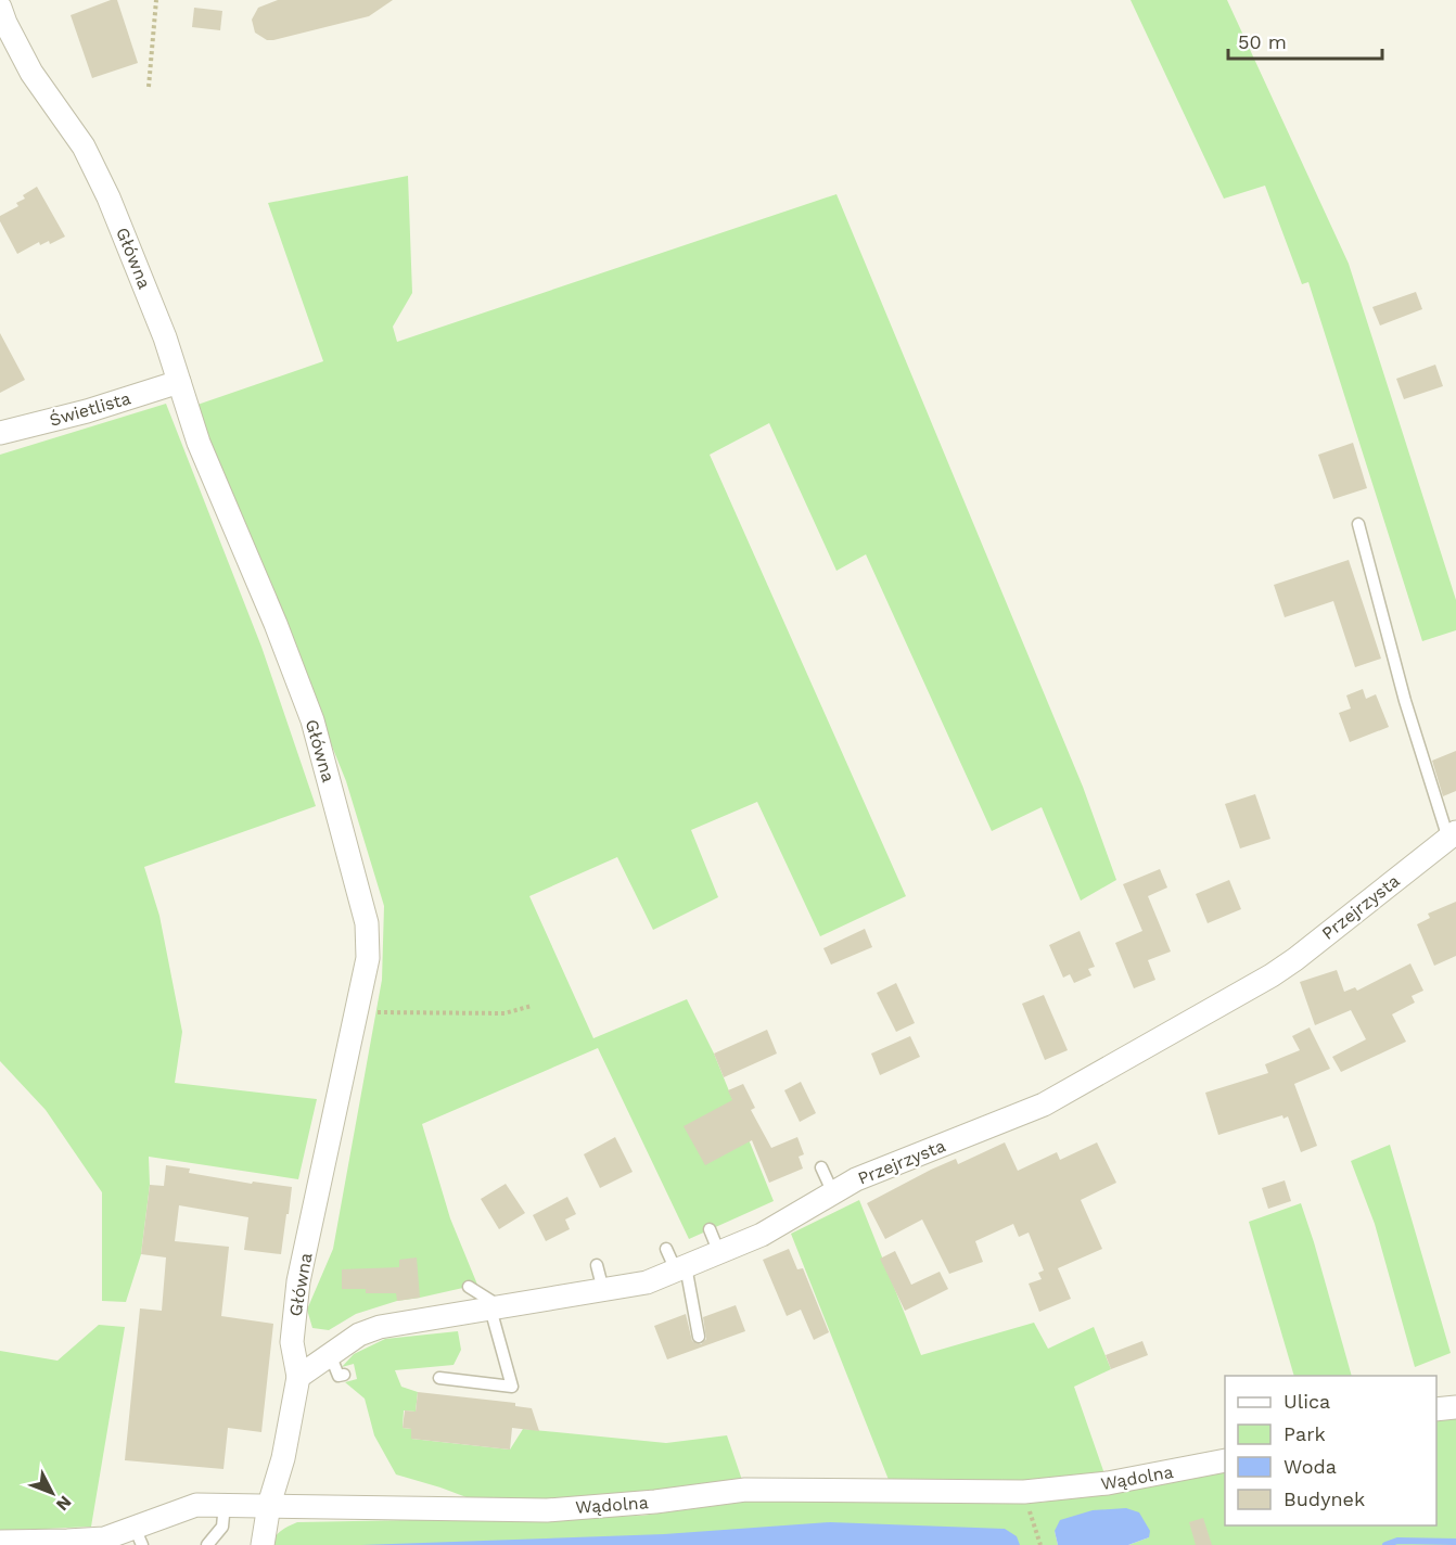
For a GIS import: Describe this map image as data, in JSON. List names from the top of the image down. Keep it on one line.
{"streets":{"street":["Główna","Świetlista","Przejrzysta","Wądolna"]},"crossings":[["Główna","Świetlista"],["Główna","Przejrzysta"],["Główna","Wądolna"]],"legend":["Ulica","Park","Woda","Budynek"],"scale_bar":"50 m","north":"bottom right"}
